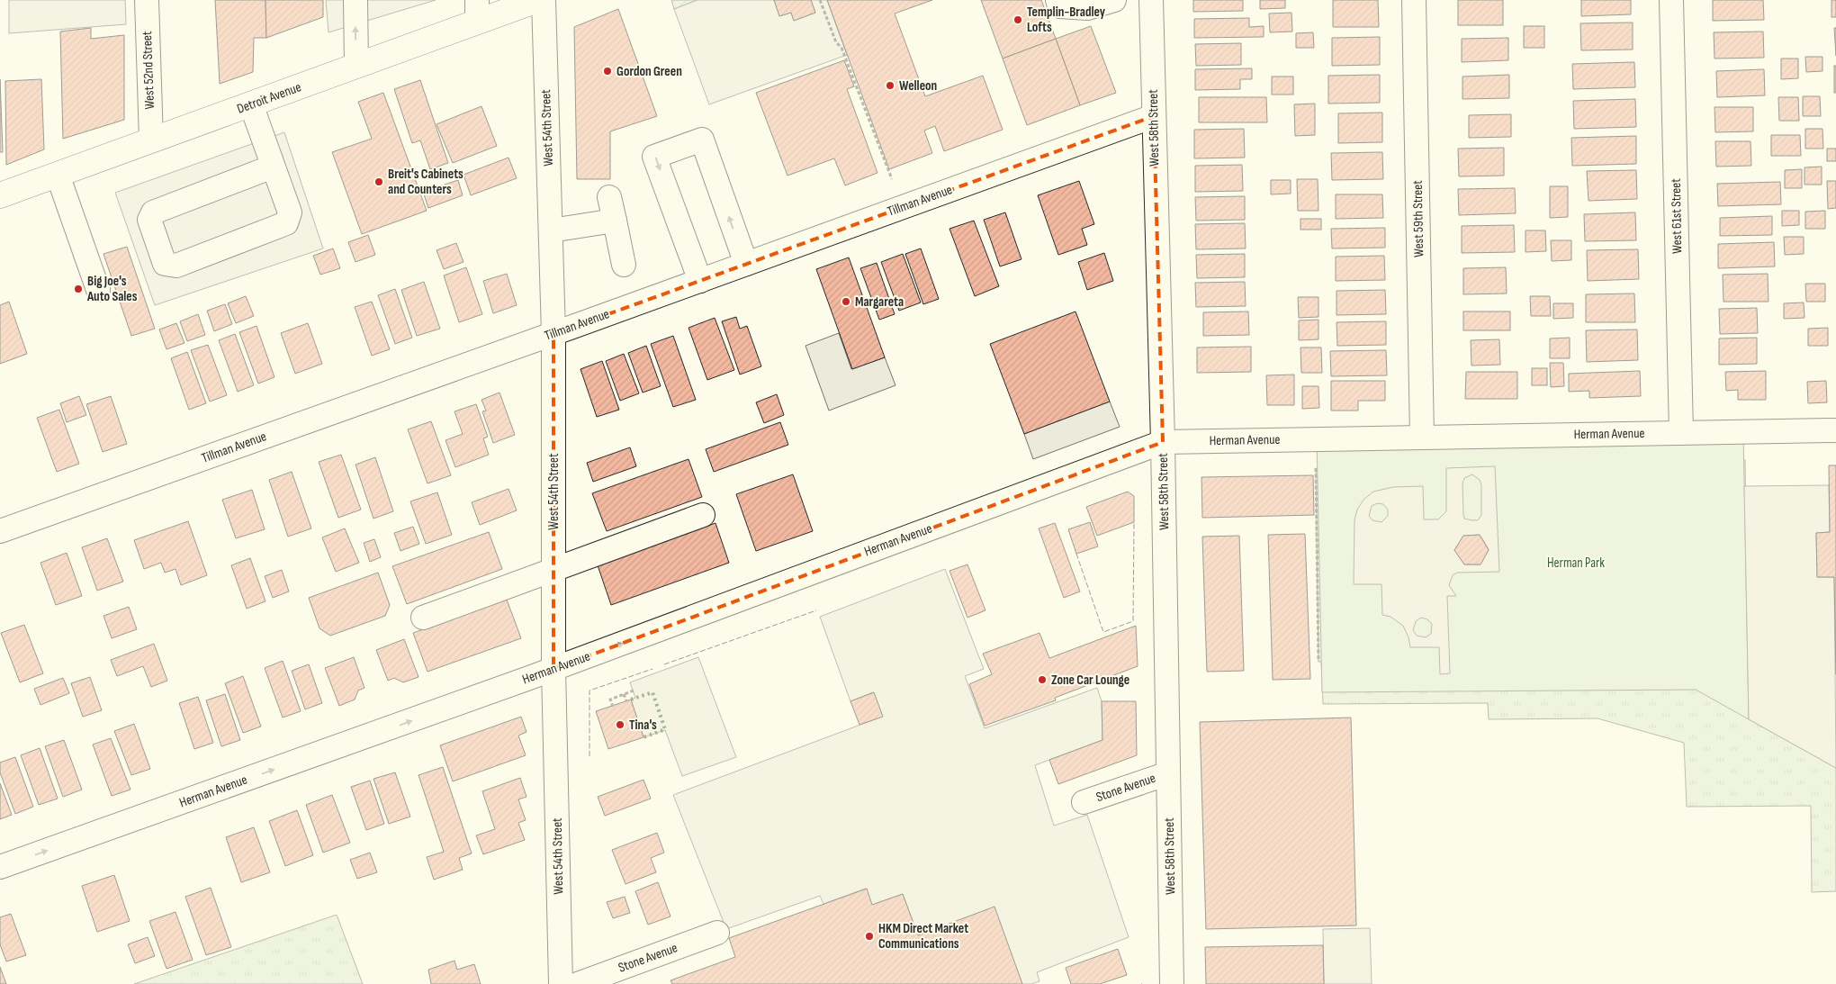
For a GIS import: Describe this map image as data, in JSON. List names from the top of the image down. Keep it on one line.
{"streets":{"main road":["Detroit Avenue"],"street":["West 52nd Street","West 54th Street","West 58th Street","Tillman Avenue","West 61st Street","West 59th Street","Herman Avenue","Stone Avenue"]},"crossings":[["West 52nd Street","Detroit Avenue"],["West 54th Street","Tillman Avenue"],["West 54th Street","Herman Avenue"],["West 58th Street","Tillman Avenue"],["West 58th Street","Herman Avenue"],["West 58th Street","Stone Avenue"],["West 61st Street","Herman Avenue"],["West 59th Street","Herman Avenue"]],"one_way":["Herman Avenue"],"parks":["Herman Park"],"places":["Templin-Bradley Lofts","Gordon Green","Welleon","Breit's Cabinets and Counters","Big Joe's Auto Sales","Margareta","Zone Car Lounge","Tina's","HKM Direct Market Communications"]}
